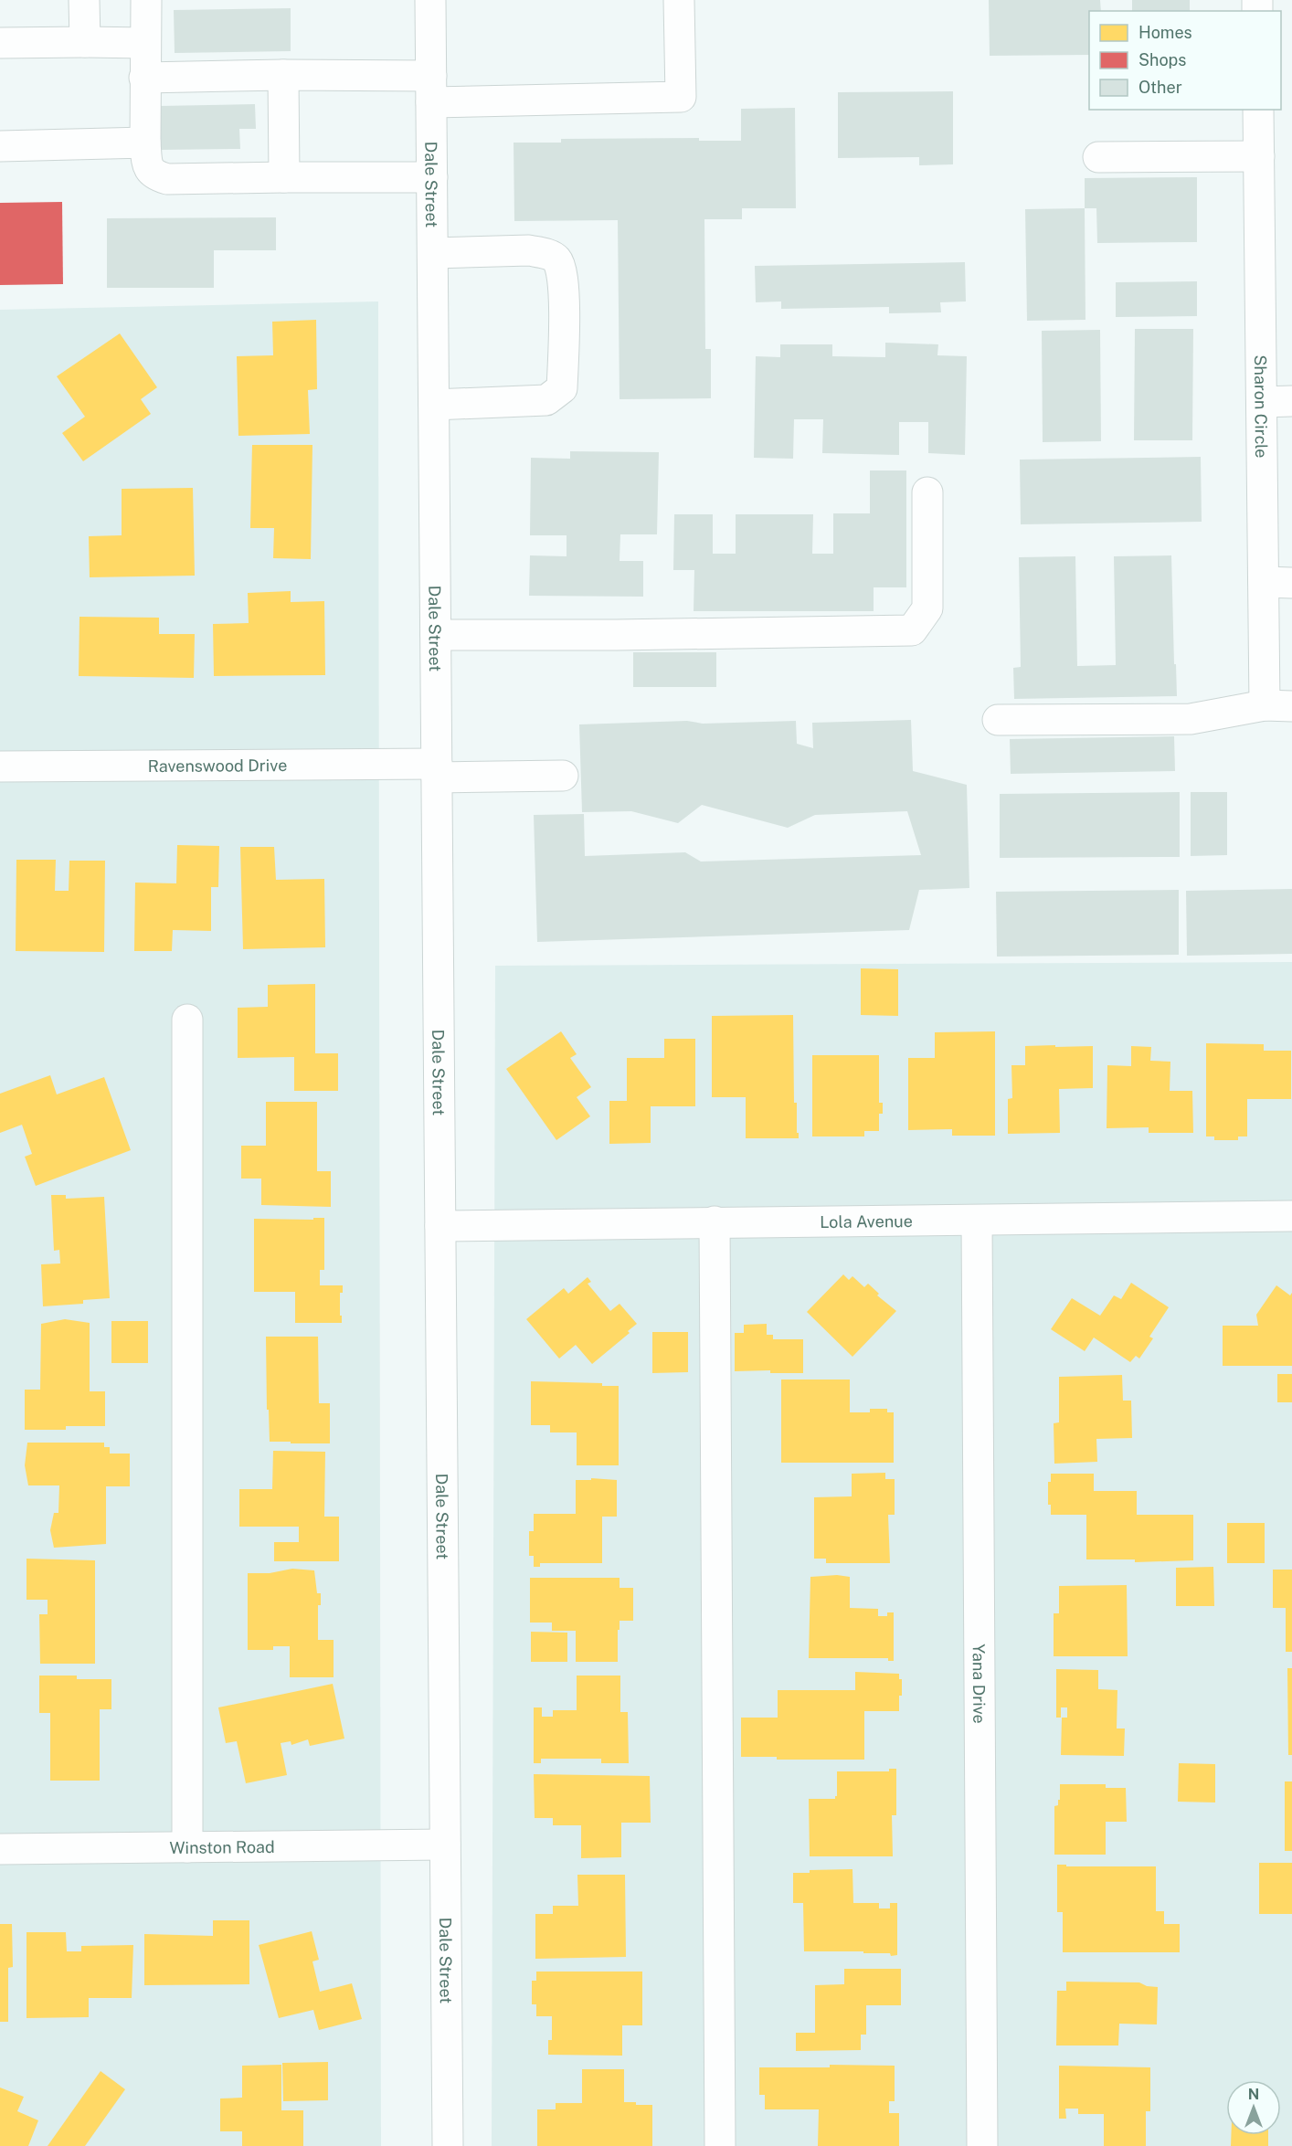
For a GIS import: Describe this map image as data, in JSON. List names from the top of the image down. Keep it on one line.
{"streets":{"street":["Dale Street","Sharon Circle","Ravenswood Drive","Lola Avenue","Yana Drive","Winston Road"]},"crossings":[["Dale Street","Ravenswood Drive"],["Dale Street","Lola Avenue"],["Dale Street","Winston Road"],["Lola Avenue","Yana Drive"]],"legend":["Homes","Shops","Other"],"north":"top"}
